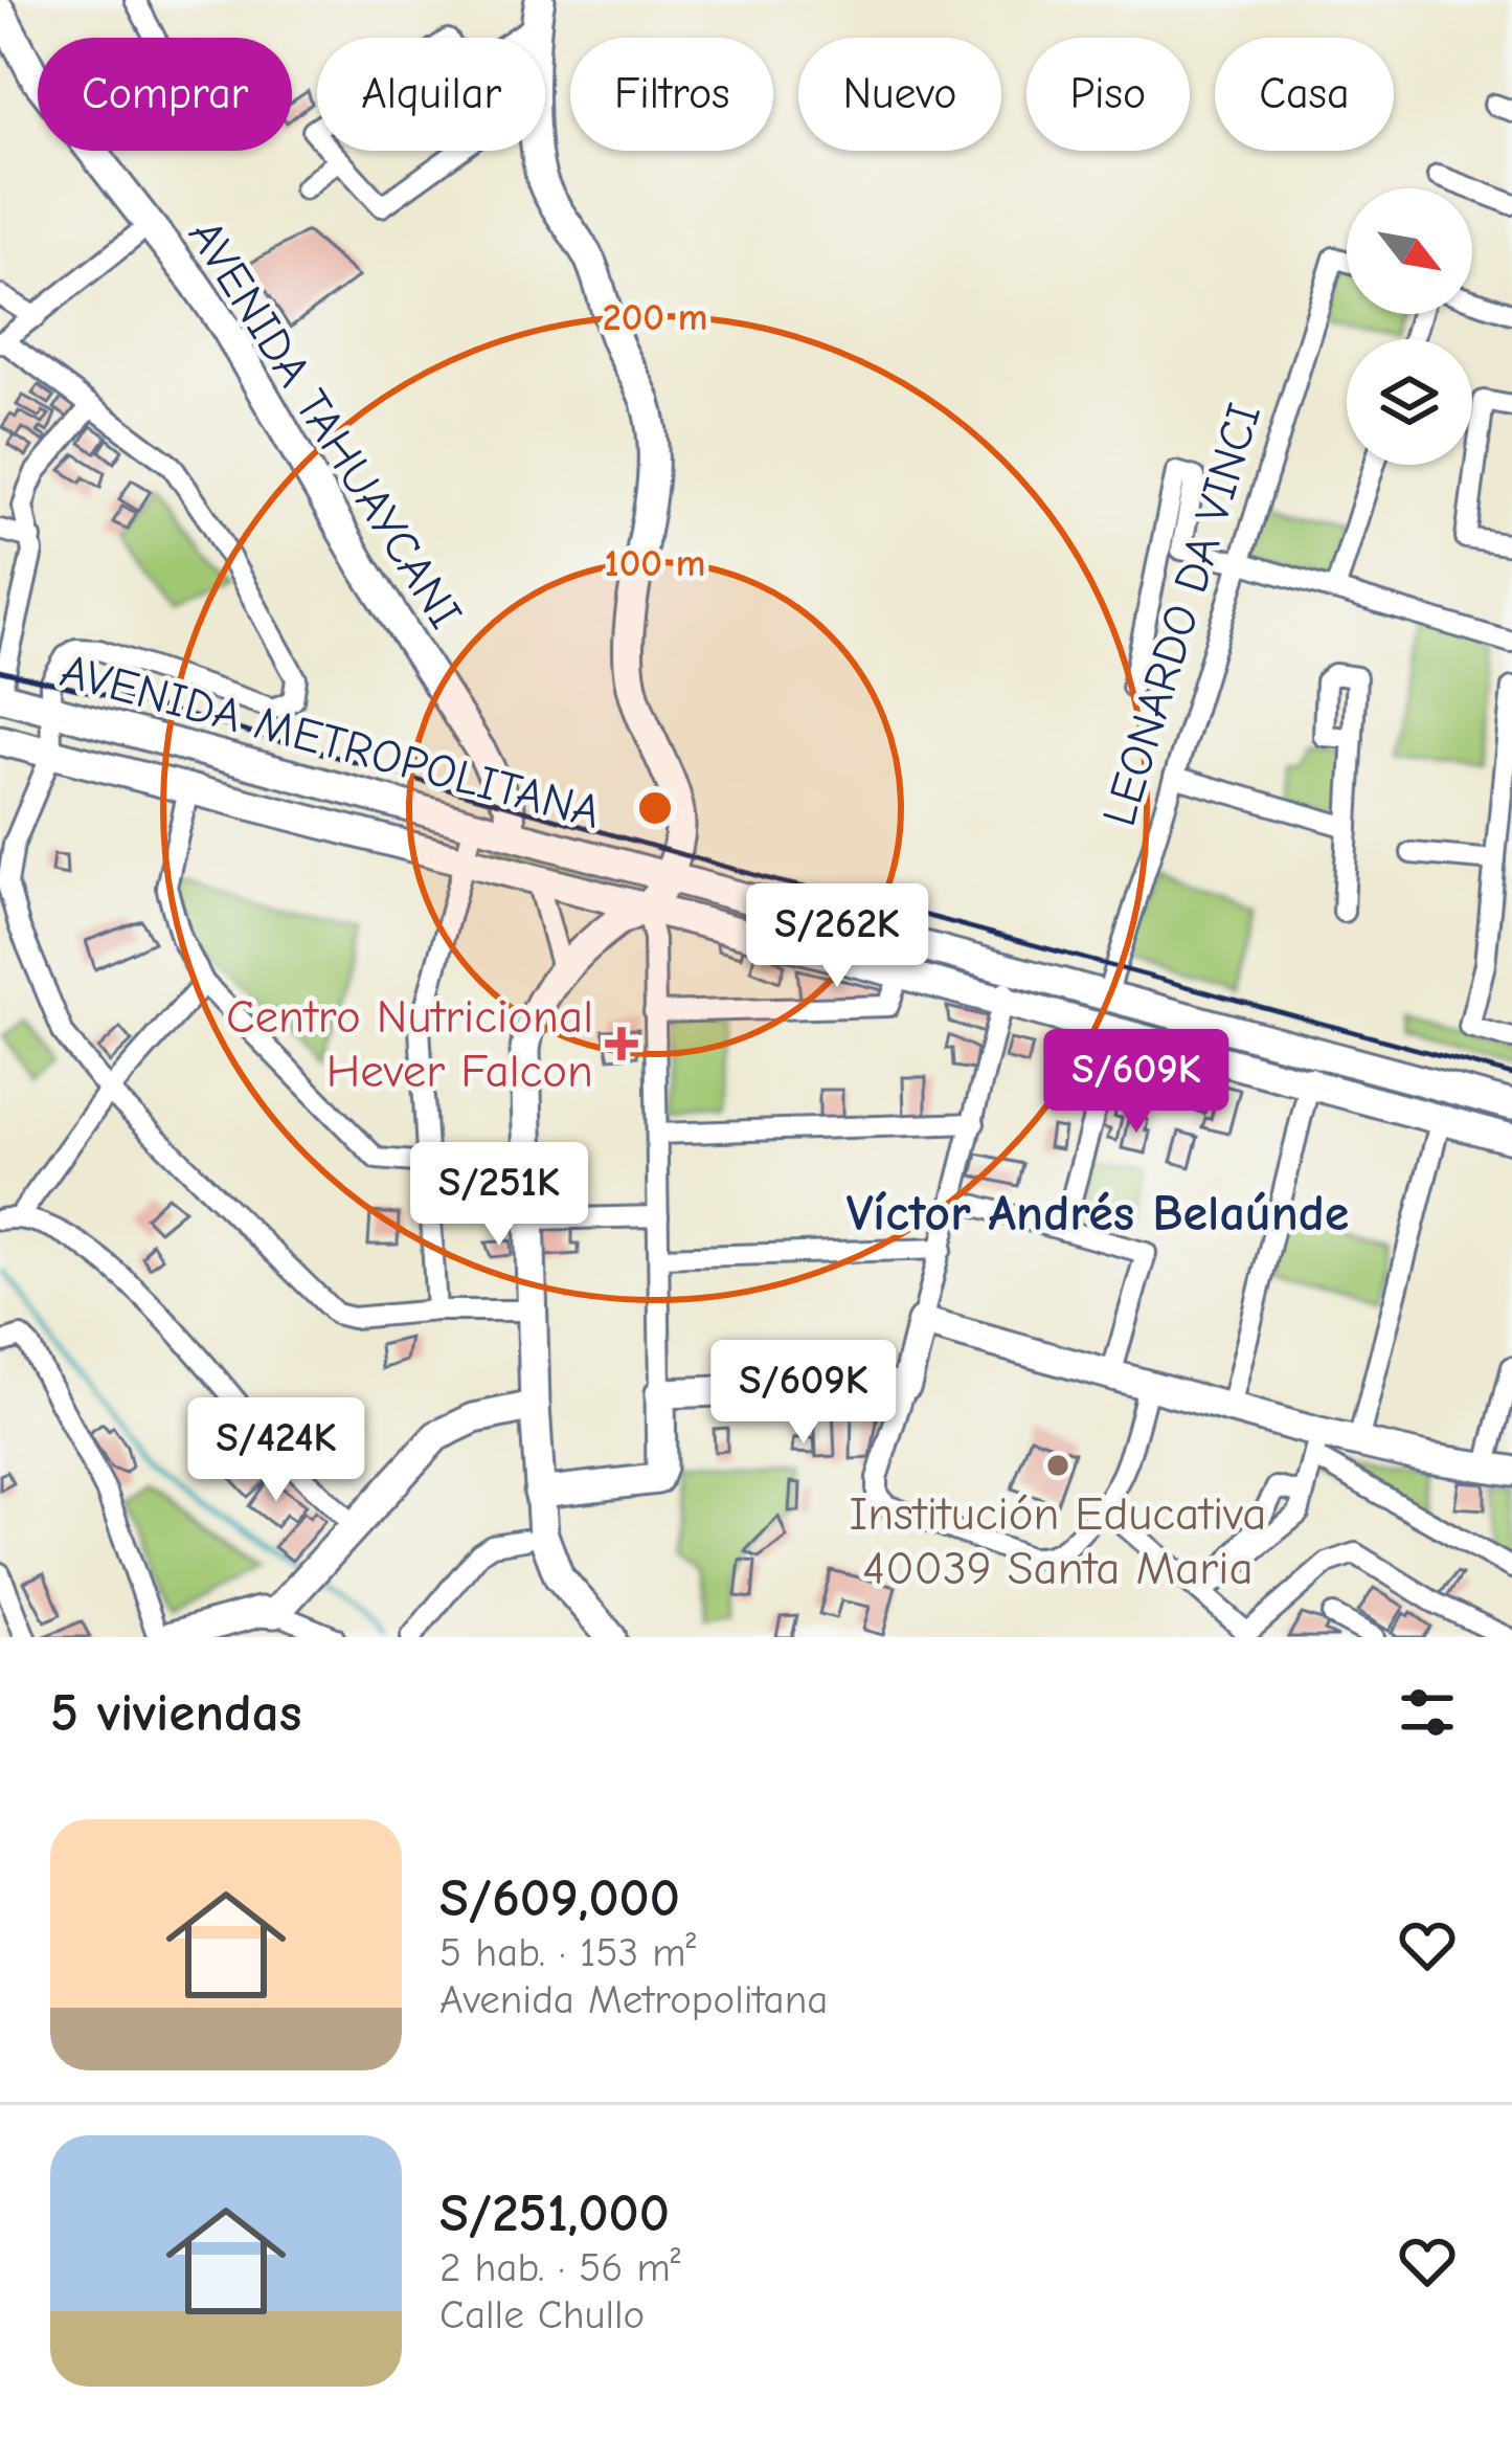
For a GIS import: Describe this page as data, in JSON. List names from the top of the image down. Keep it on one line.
{"streets":{"main road":["AVENIDA TAHUAYCANI","AVENIDA METROPOLITANA"],"street":["LEONARDO DA VINCI"]},"crossings":[["AVENIDA TAHUAYCANI","AVENIDA METROPOLITANA"],["LEONARDO DA VINCI","AVENIDA METROPOLITANA"]],"districts":["Víctor Andrés Belaúnde"],"places":{"health":["Centro Nutricional Hever Falcon"],"other":["Institución Educativa 40039 Santa Maria"]},"north":"bottom right","page":{"chip":["Comprar","Alquilar","Filtros","Nuevo","Piso","Casa"],"price":["S/262K","S/609K","S/251K","S/609K","S/424K"],"heading":"5 viviendas","list":[{"name":"S/609,000","note":"5 hab. · 153 m² · Avenida Metropolitana"},{"name":"S/251,000","note":"2 hab. · 56 m² · Calle Chullo"}]},"rings":["200 m","100 m"]}
